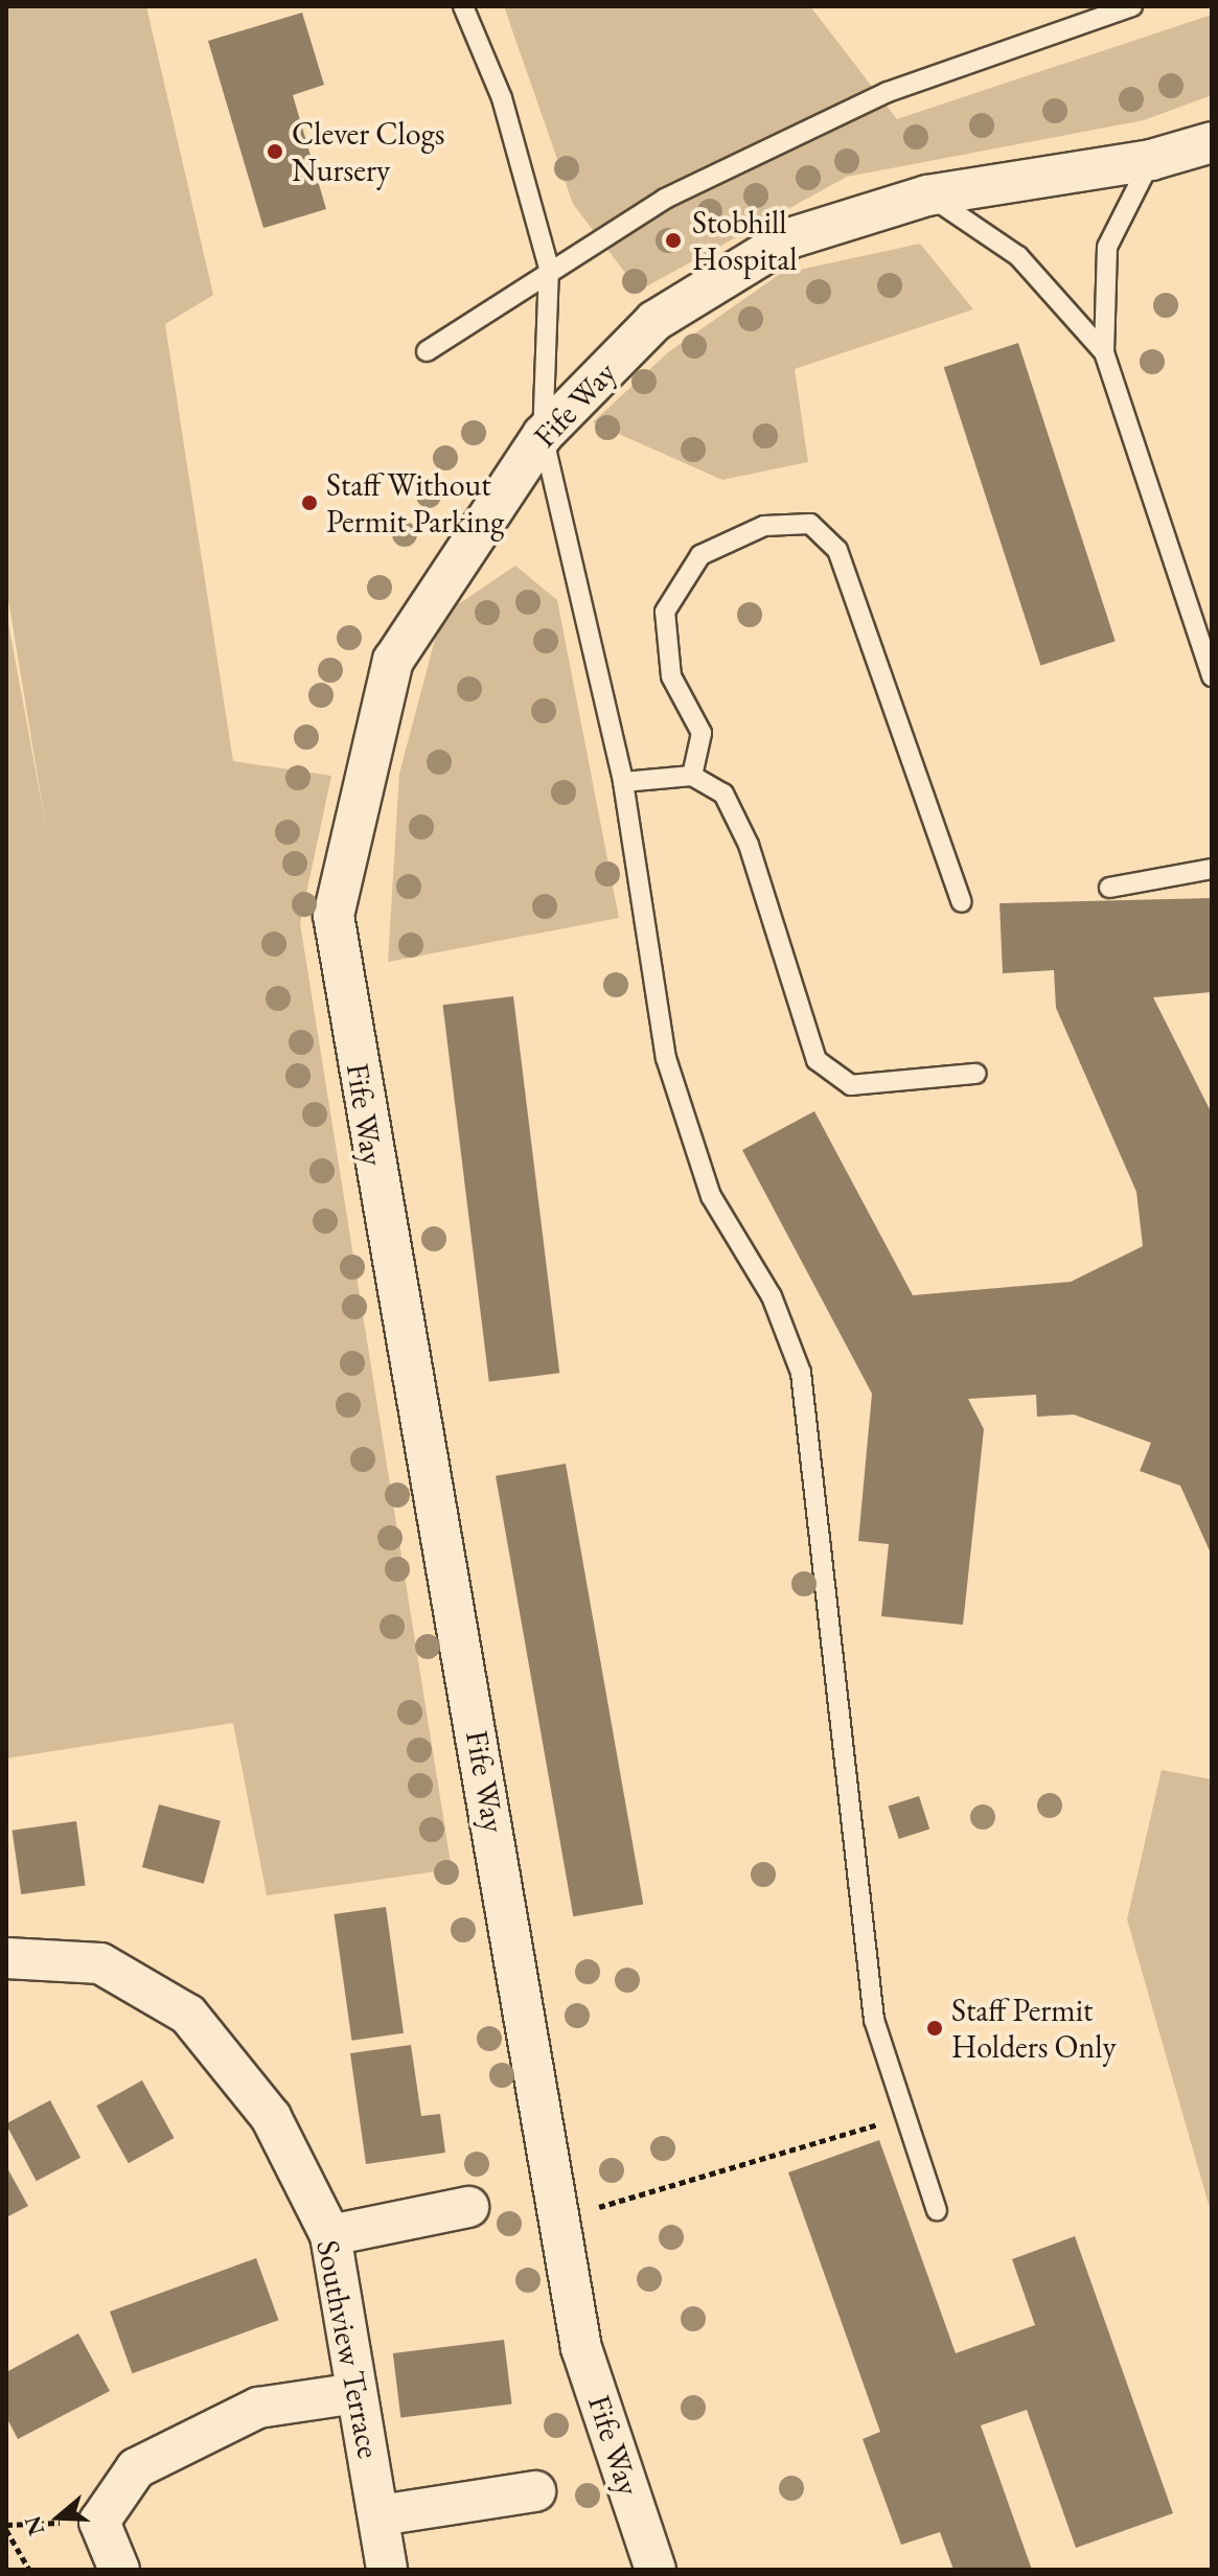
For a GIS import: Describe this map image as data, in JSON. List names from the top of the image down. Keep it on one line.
{"streets":{"street":["Fife Way","Southview Terrace"]},"places":["Clever Clogs Nursery","Stobhill Hospital","Staff Without Permit Parking","Staff Permit Holders Only"],"north":"left"}
